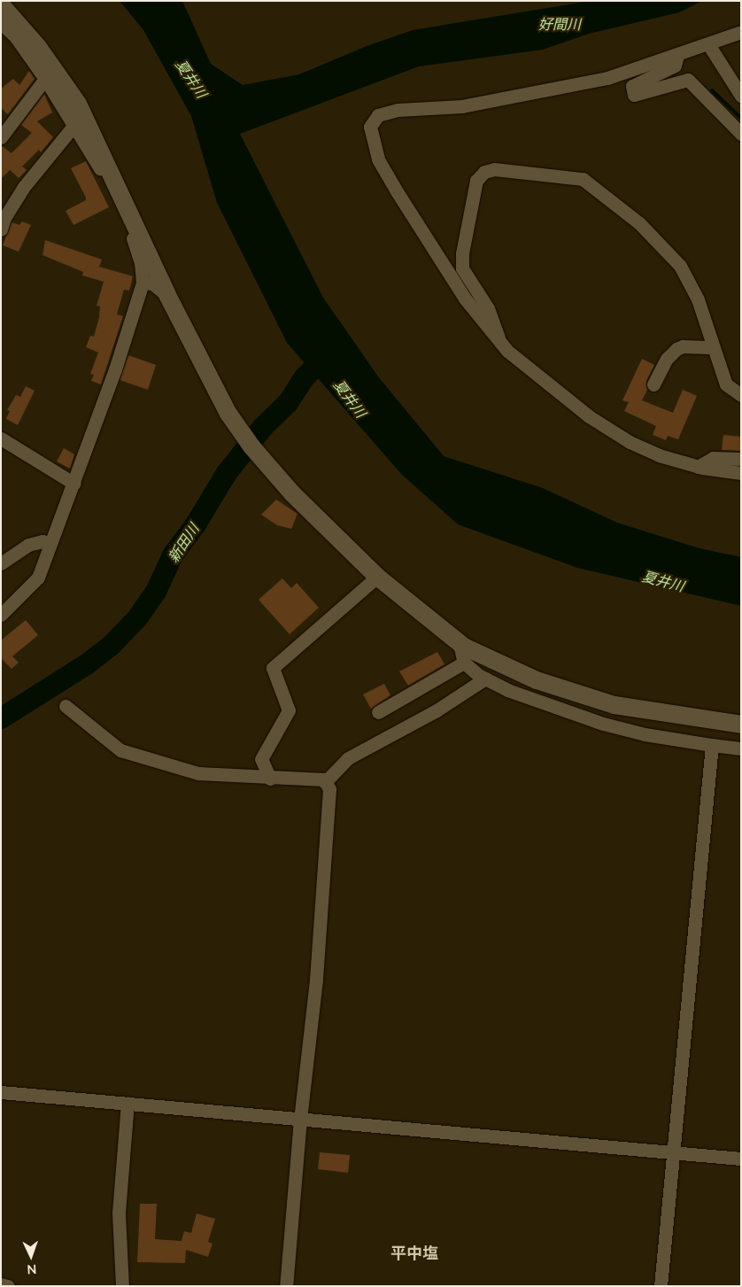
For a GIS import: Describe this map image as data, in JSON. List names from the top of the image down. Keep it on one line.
{"districts":["平中塩"],"water":["好間川","夏井川","新田川"],"north":"bottom"}
